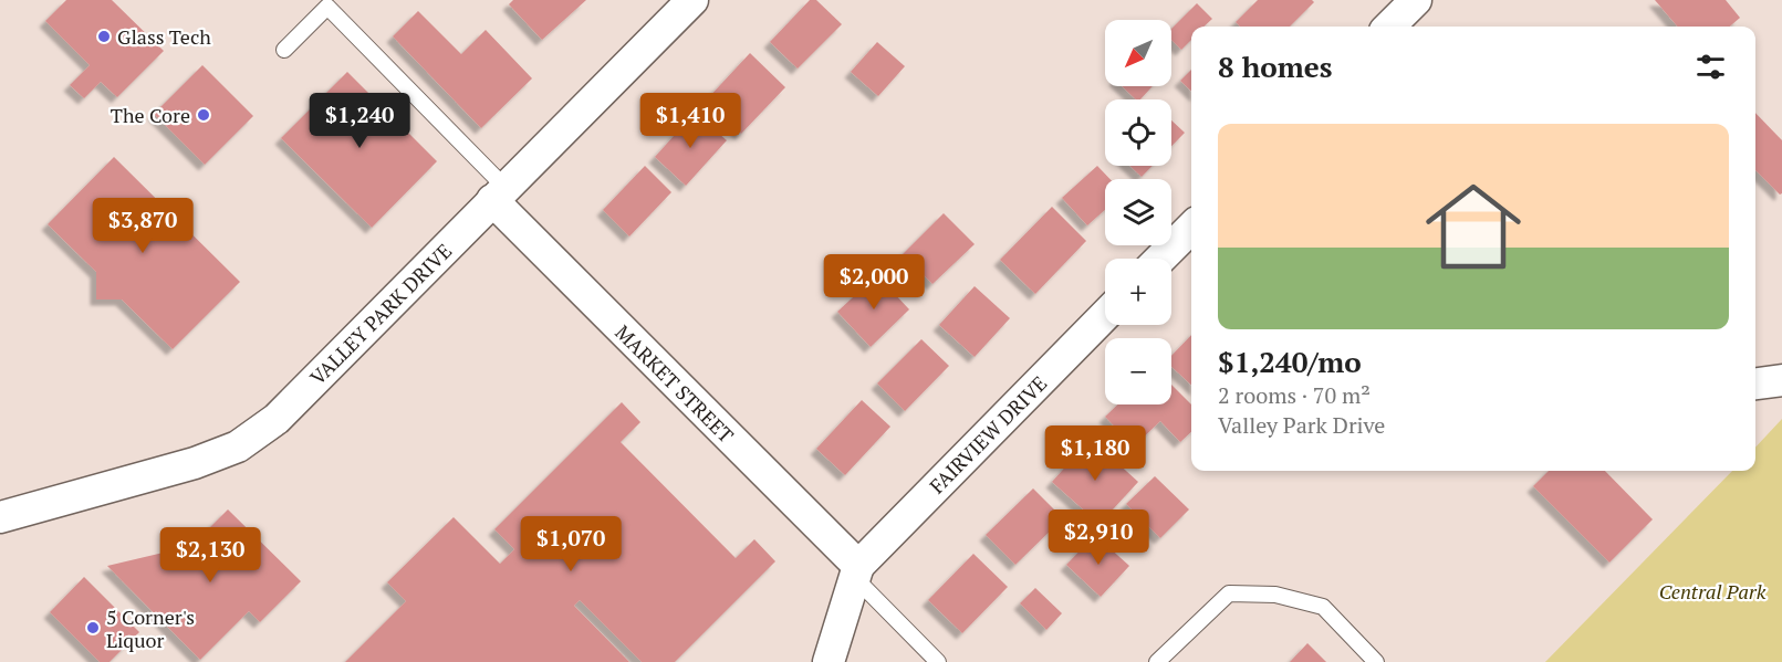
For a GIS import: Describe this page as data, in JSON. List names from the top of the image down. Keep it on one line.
{"streets":{"street":["VALLEY PARK DRIVE","MARKET STREET","FAIRVIEW DRIVE"]},"crossings":[["VALLEY PARK DRIVE","MARKET STREET"],["MARKET STREET","FAIRVIEW DRIVE"]],"parks":["Central Park"],"places":["Glass Tech","The Core","5 Corner's Liquor"],"north":"bottom left","page":{"map_buttons":["+","−"],"heading":"8 homes","price":["$1,240","$1,410","$3,870","$2,000","$1,180","$2,910","$1,070","$2,130"],"list":[{"name":"$1,240/mo","note":"2 rooms · 70 m² · Valley Park Drive"}]}}
